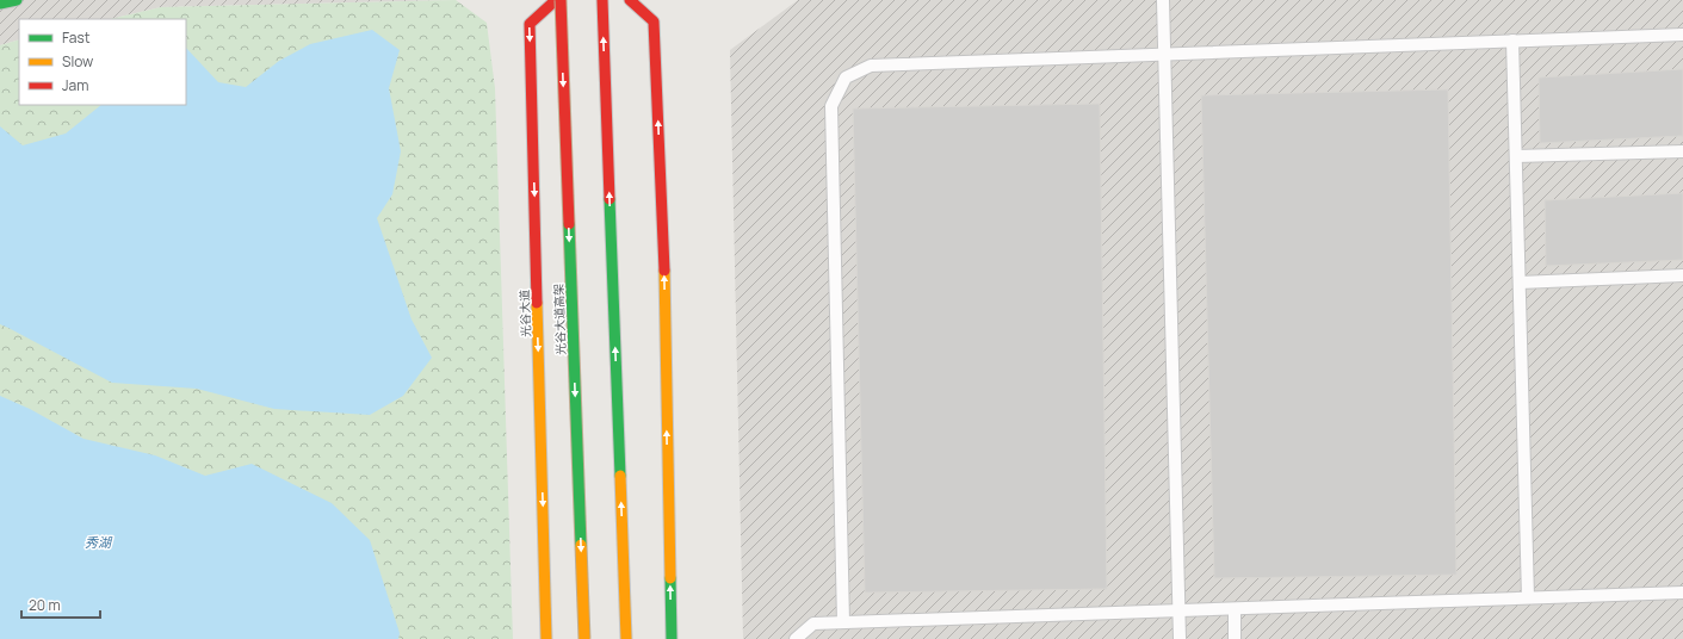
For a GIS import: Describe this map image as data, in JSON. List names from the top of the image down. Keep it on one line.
{"streets":{"main road":["光谷大道","光谷大道高架"]},"water":["秀湖"],"legend":["Fast","Slow","Jam"],"scale_bar":"20 m"}
